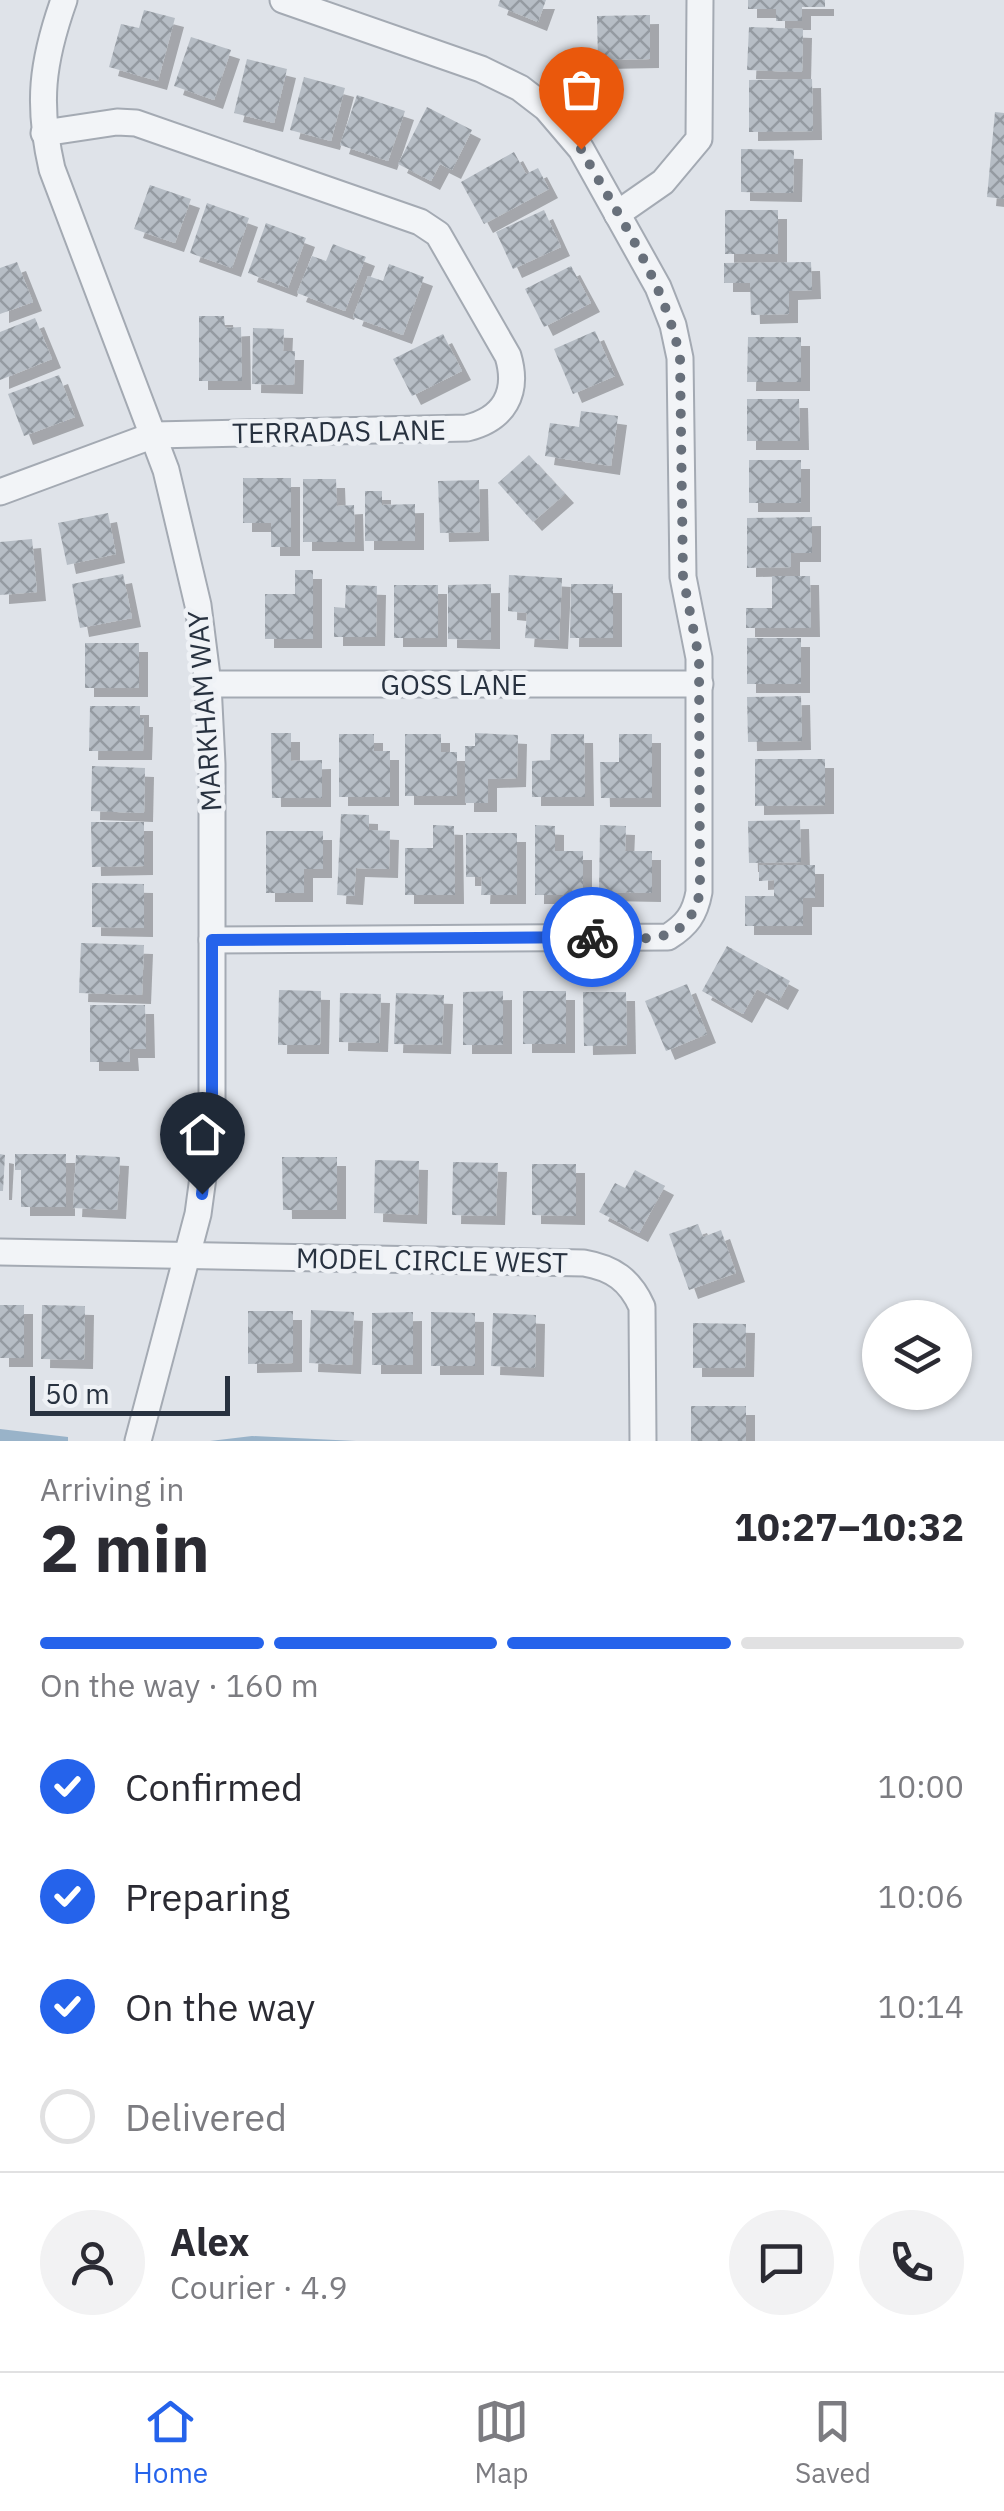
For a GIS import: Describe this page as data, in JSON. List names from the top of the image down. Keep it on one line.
{"streets":{"street":["TERRADAS LANE","GOSS LANE","MARKHAM WAY","MODEL CIRCLE WEST"]},"crossings":[["TERRADAS LANE","MARKHAM WAY"],["GOSS LANE","MARKHAM WAY"],["MARKHAM WAY","MODEL CIRCLE WEST"]],"scale_bar":"50 m","page":{"scale":"50 m","heading":["2 min","Arriving in","10:27–10:32"],"panel":["Alex","Courier · 4.9"],"bar":"On the way · 160 m","list":[["Confirmed","10:00"],["Preparing","10:06"],["On the way","10:14"],"Delivered"],"tabs":["Home","Map","Saved"]}}
